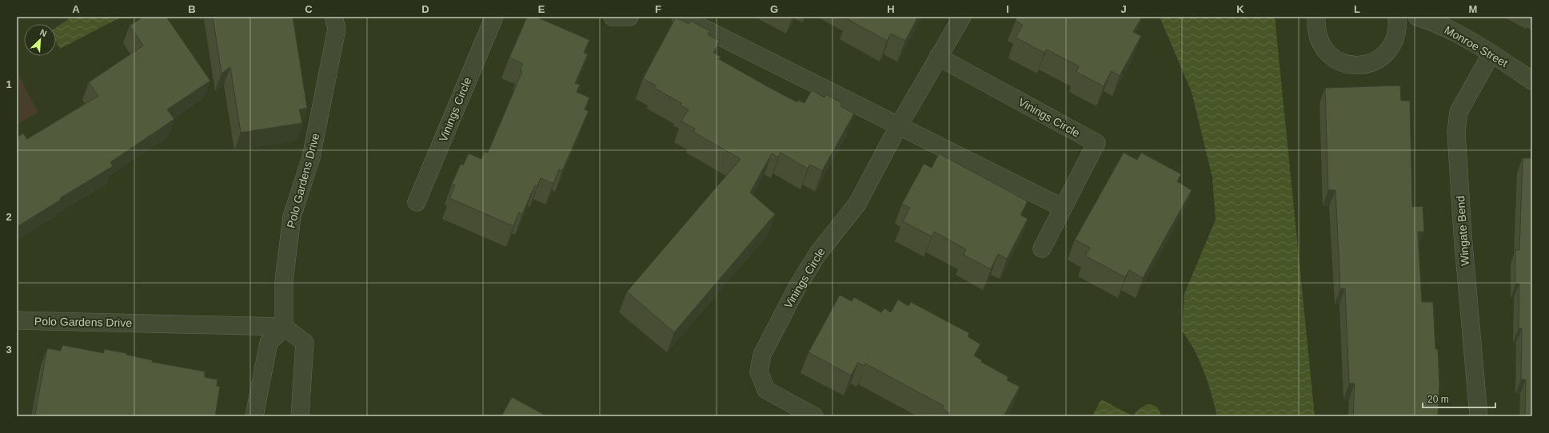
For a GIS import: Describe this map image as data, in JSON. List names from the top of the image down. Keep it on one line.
{"streets":{"street":["Monroe Street","Vinings Circle","Polo Gardens Drive","Wingate Bend"]},"crossings":[["Monroe Street","Wingate Bend"]],"scale_bar":"20 m","north":"top right","grid":{"columns":["A","B","C","D","E","F","G","H","I","J","K","L","M"],"rows":["1","2","3"]}}
